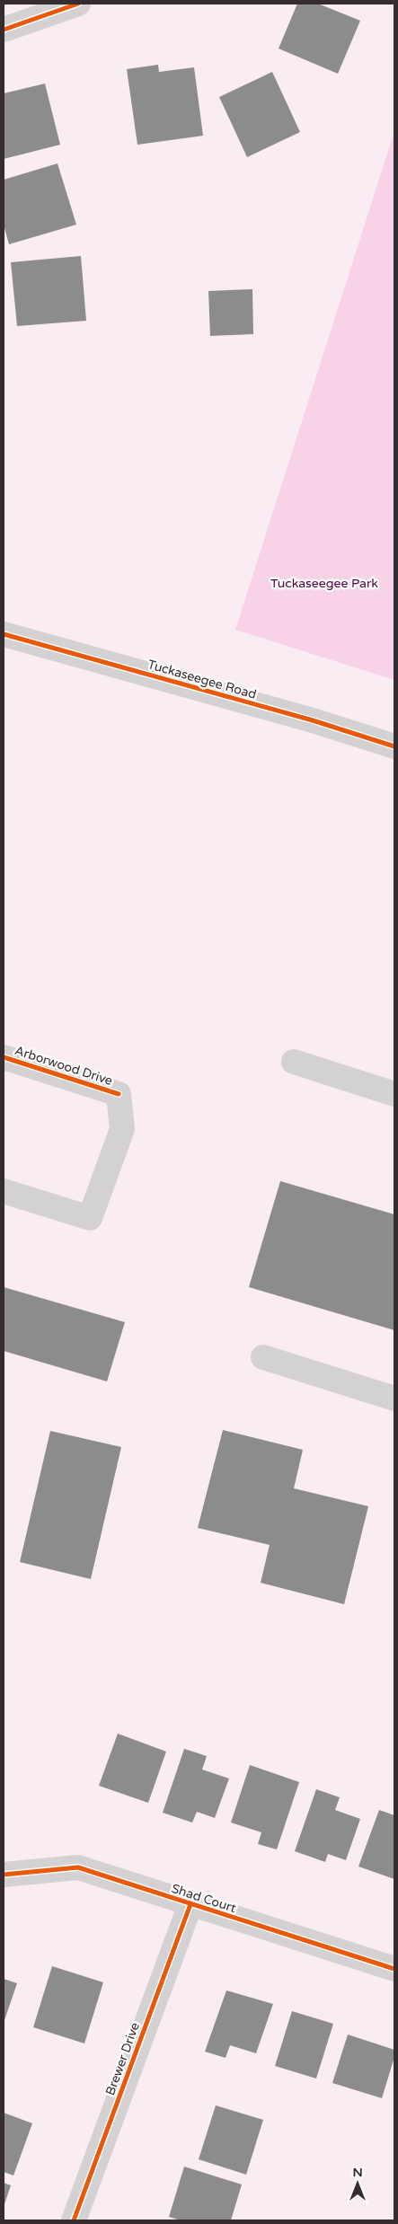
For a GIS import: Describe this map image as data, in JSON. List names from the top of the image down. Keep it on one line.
{"streets":{"street":["Tuckaseegee Road","Arborwood Drive","Shad Court","Brewer Drive"]},"crossings":[["Shad Court","Brewer Drive"]],"parks":["Tuckaseegee Park"],"north":"top"}
